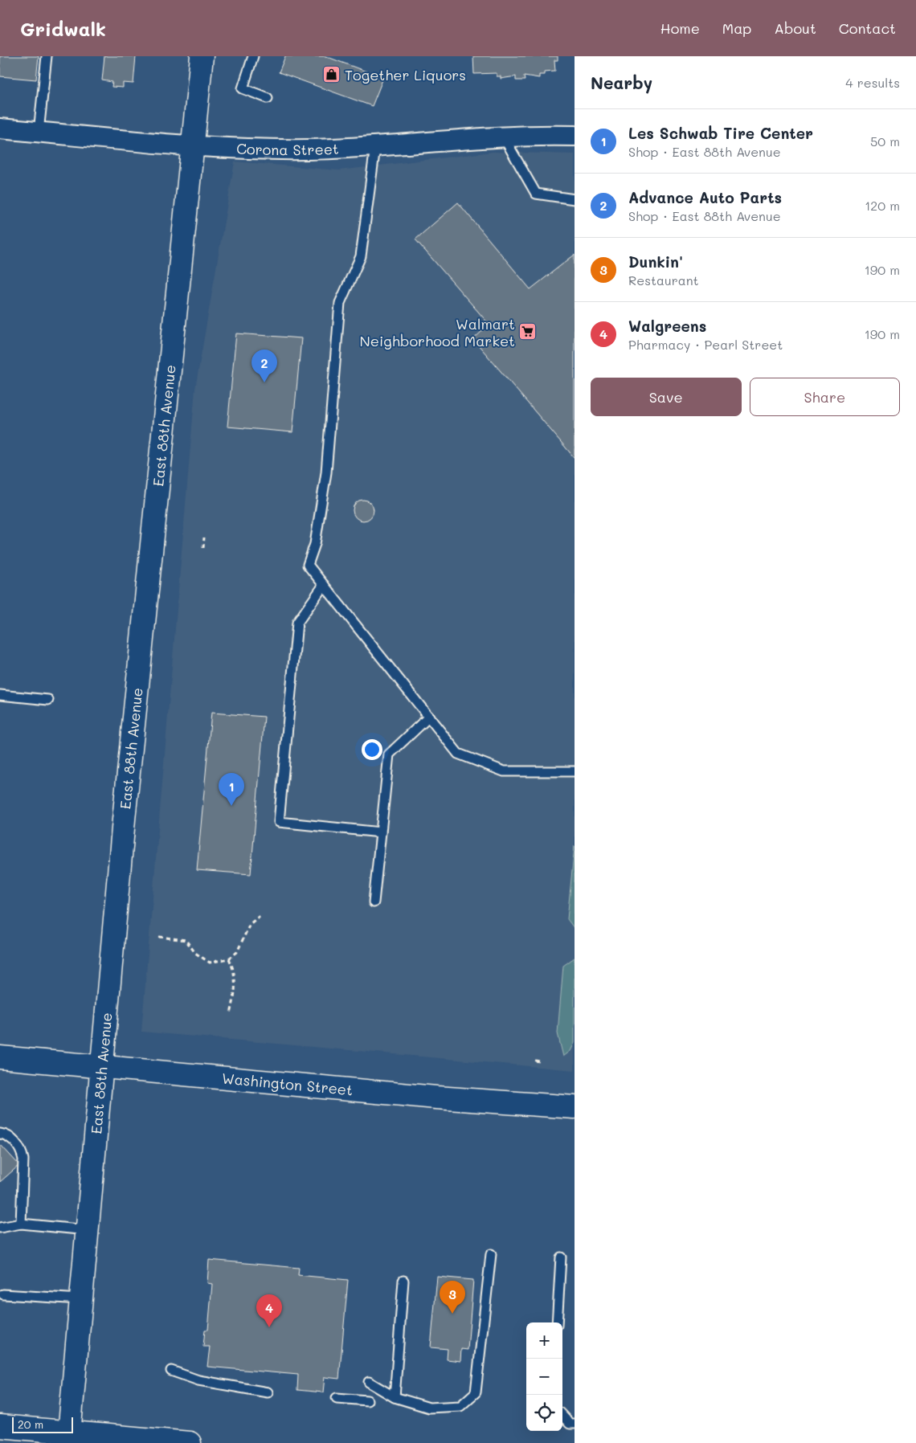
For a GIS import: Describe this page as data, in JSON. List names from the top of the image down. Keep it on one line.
{"streets":{"main road":["East 88th Avenue","Washington Street"],"street":["Corona Street"]},"crossings":[["Corona Street","East 88th Avenue"],["East 88th Avenue","Washington Street"]],"places":{"shop":["Together Liquors"],"supermarket":["Walmart Neighborhood Market"]},"scale_bar":"20 m","page":{"header":"Gridwalk","nav":["Home","Map","About","Contact"],"heading":["Nearby","4 results"],"list":[{"mark":"1","name":"Les Schwab Tire Center","note":"Shop · East 88th Avenue","value":"50 m"},{"mark":"2","name":"Advance Auto Parts","note":"Shop · East 88th Avenue","value":"120 m"},{"mark":"3","name":"Dunkin'","note":"Restaurant","value":"190 m"},{"mark":"4","name":"Walgreens","note":"Pharmacy · Pearl Street","value":"190 m"}],"pins":["2","1","3","4"],"buttons":["Save","Share"],"map_buttons":["+","−"],"scale":"20 m"}}
